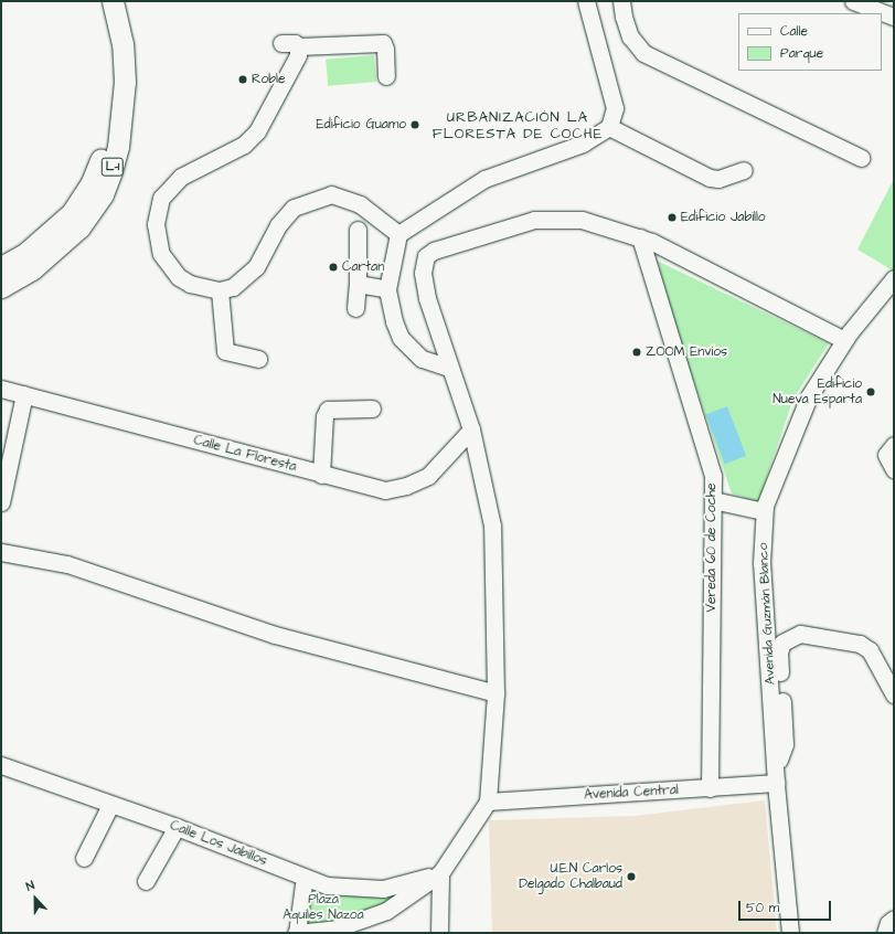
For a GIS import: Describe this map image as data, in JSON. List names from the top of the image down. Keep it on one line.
{"streets":{"main road":["L-1"],"street":["Calle La Floresta","Vereda 60 de Coche","Avenida Guzmán Blanco","Avenida Central","Calle Los Jabillos"]},"crossings":[["Vereda 60 de Coche","Avenida Central"],["Avenida Guzmán Blanco","Avenida Central"]],"districts":["URBANIZACIÓN LA FLORESTA DE COCHE"],"parks":["Plaza Aquiles Nazoa"],"places":["Roble","Edificio Guamo","Edificio Jabillo","Cartan","ZOOM Envíos","Edificio Nueva Esparta","U.E.N Carlos Delgado Chalbaud"],"legend":["Calle","Parque"],"scale_bar":"50 m","north":"top"}
